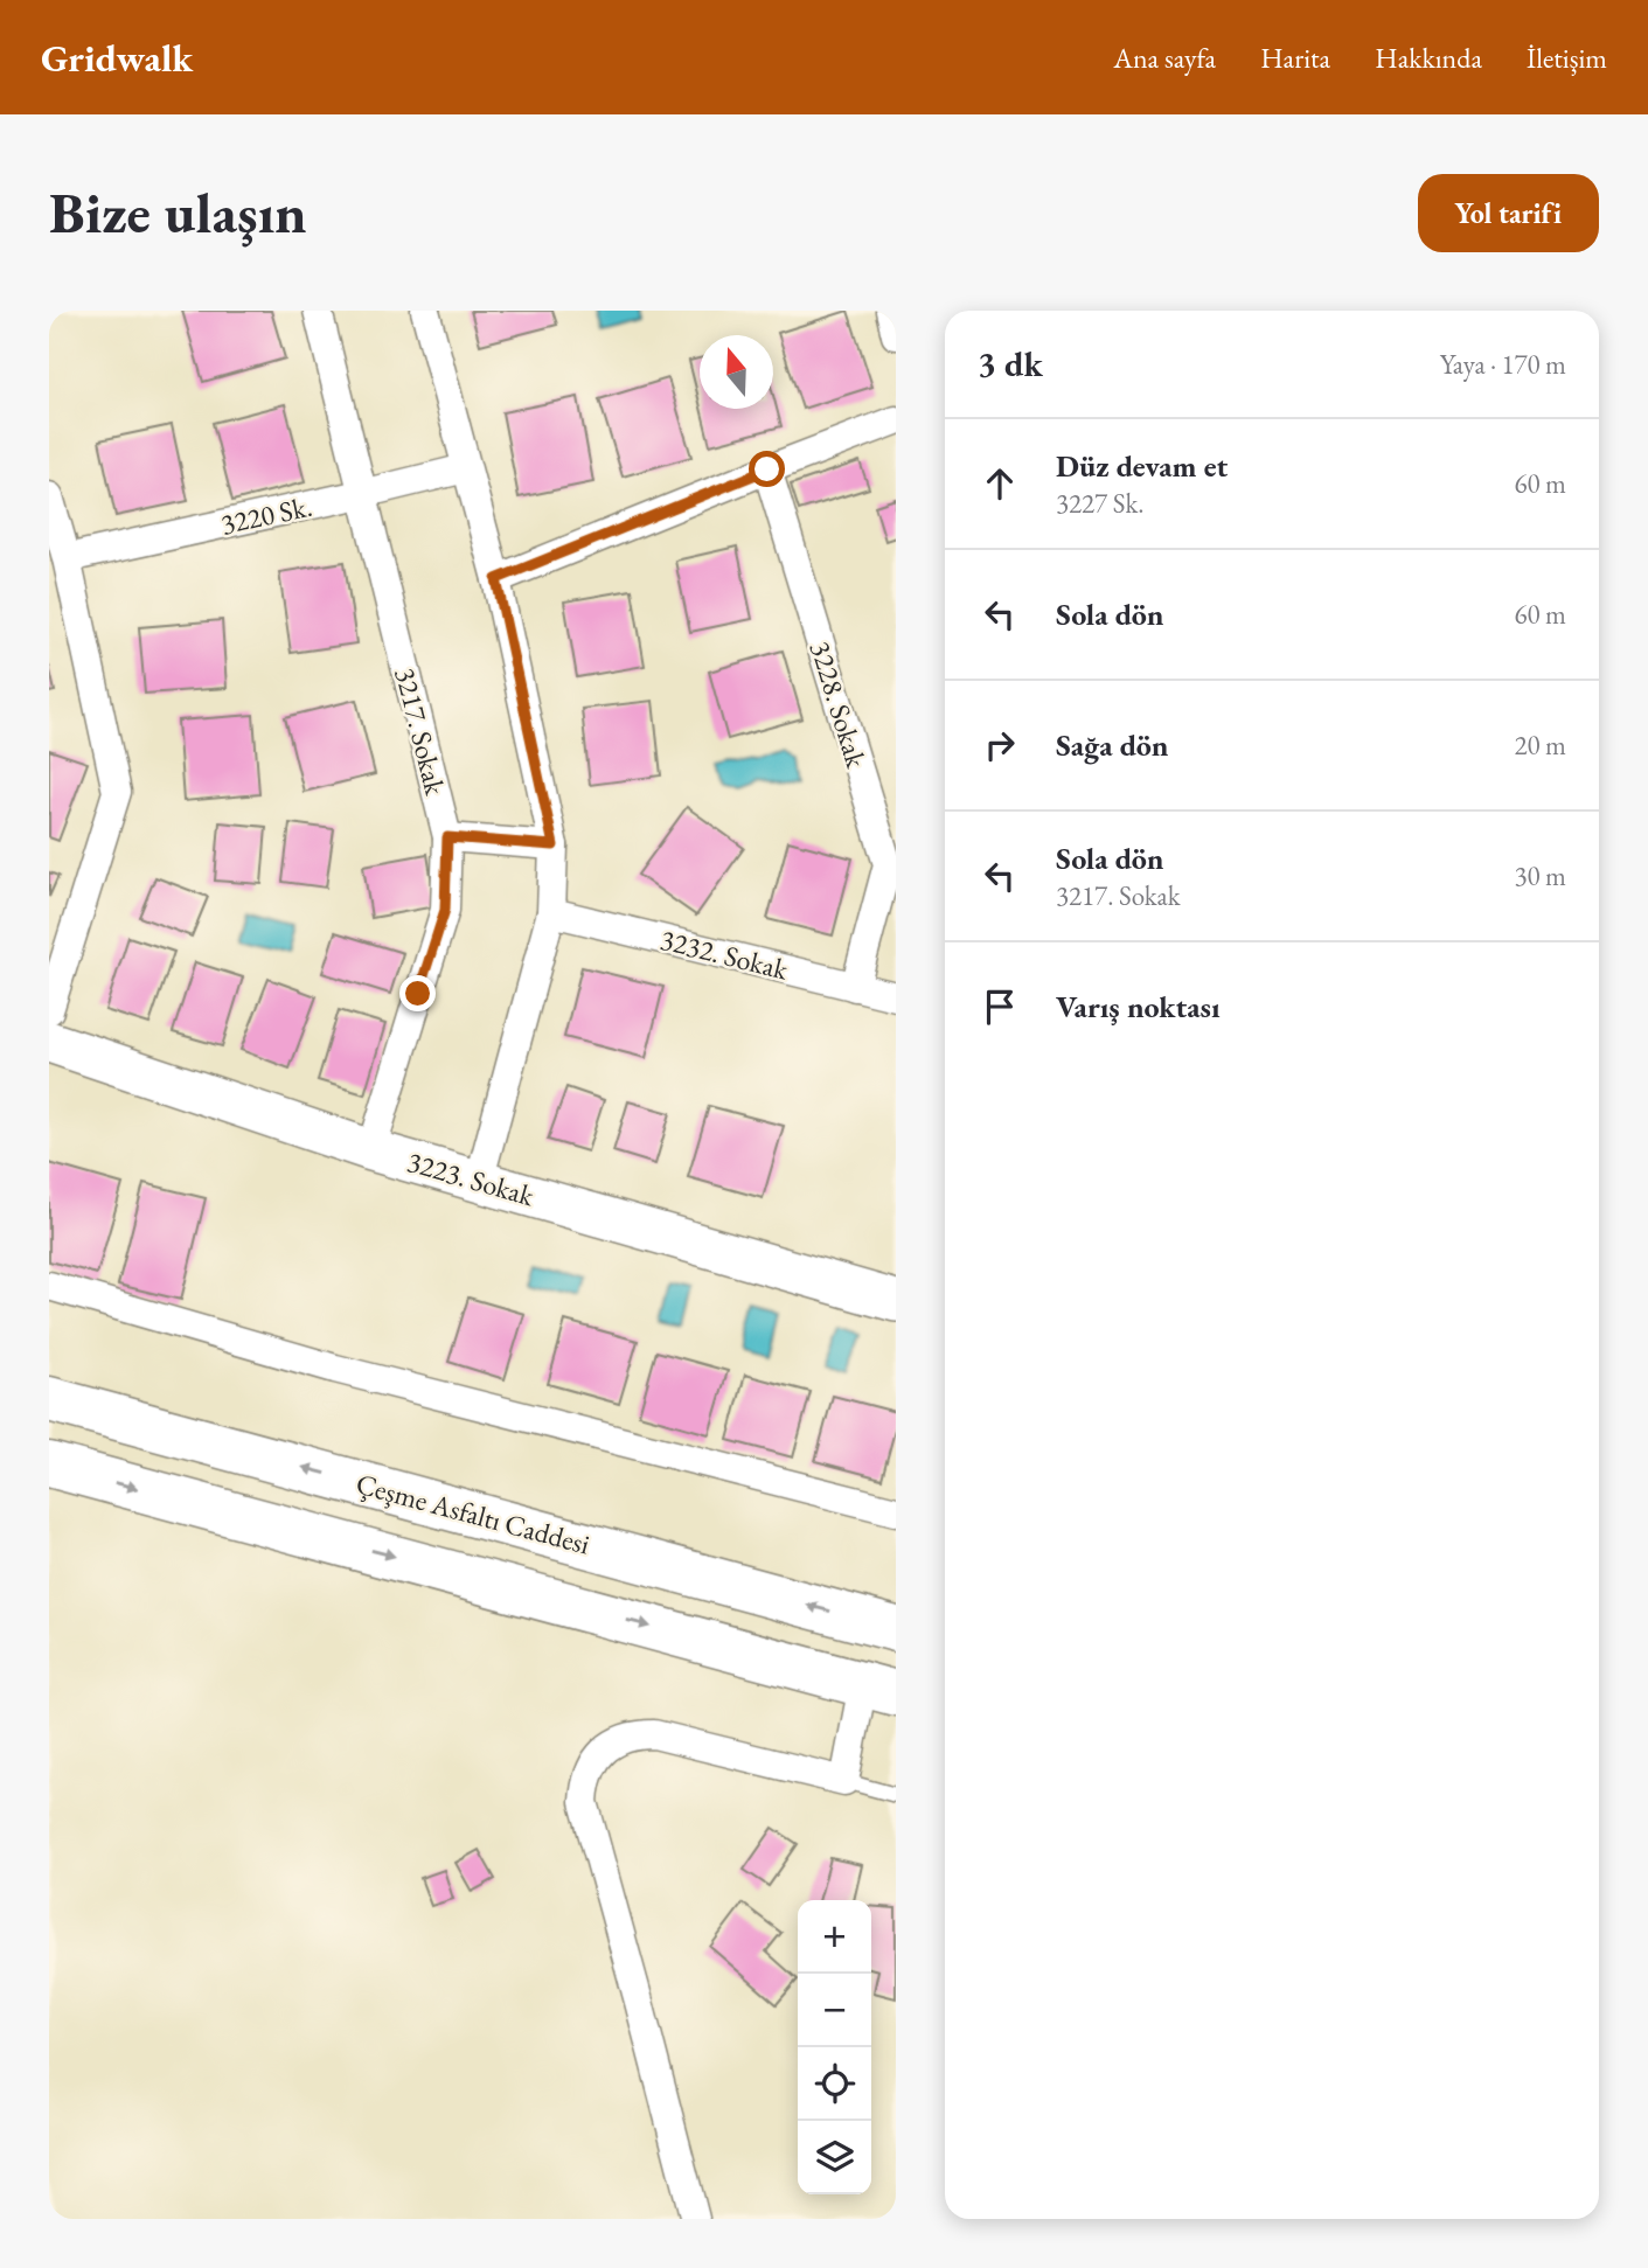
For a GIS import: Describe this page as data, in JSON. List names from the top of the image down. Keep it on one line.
{"streets":{"highway":["Çeşme Asfaltı Caddesi"],"street":["3220 Sk.","3228. Sokak","3217. Sokak","3232. Sokak","3223. Sokak"]},"crossings":[["3220 Sk.","3217. Sokak"],["3228. Sokak","3232. Sokak"],["3217. Sokak","3223. Sokak"]],"north":"top","page":{"header":"Gridwalk","nav":["Ana sayfa","Harita","Hakkında","İletişim"],"buttons":"Yol tarifi","title":"Bize ulaşın","heading":["3 dk","Yaya · 170 m"],"list":[["Düz devam et","3227 Sk.","60 m"],["Sola dön","60 m"],["Sağa dön","20 m"],["Sola dön","3217. Sokak","30 m"],"Varış noktası"],"map_buttons":["+","−"]}}
